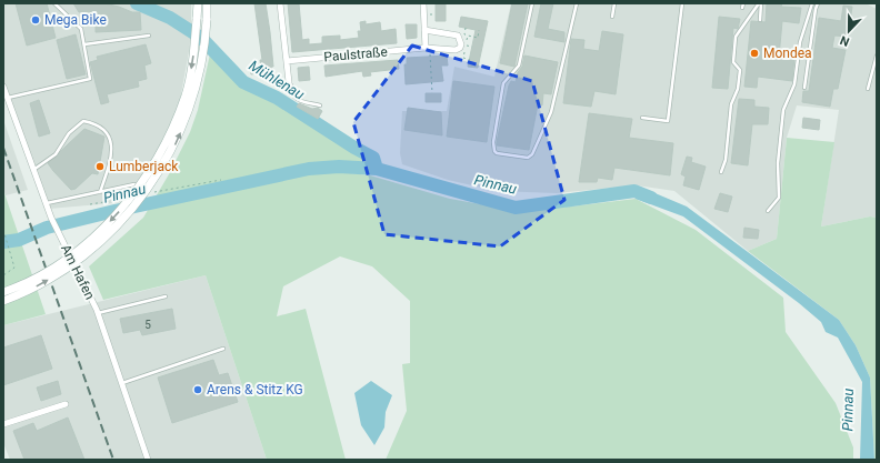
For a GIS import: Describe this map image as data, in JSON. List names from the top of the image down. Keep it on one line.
{"streets":{"street":["Paulstraße","Am Hafen"]},"water":["Mühlenau","Pinnau"],"places":["Mega Bike","Mondea","Lumberjack","Arens & Stitz KG"],"house_numbers":["5"],"north":"bottom"}
